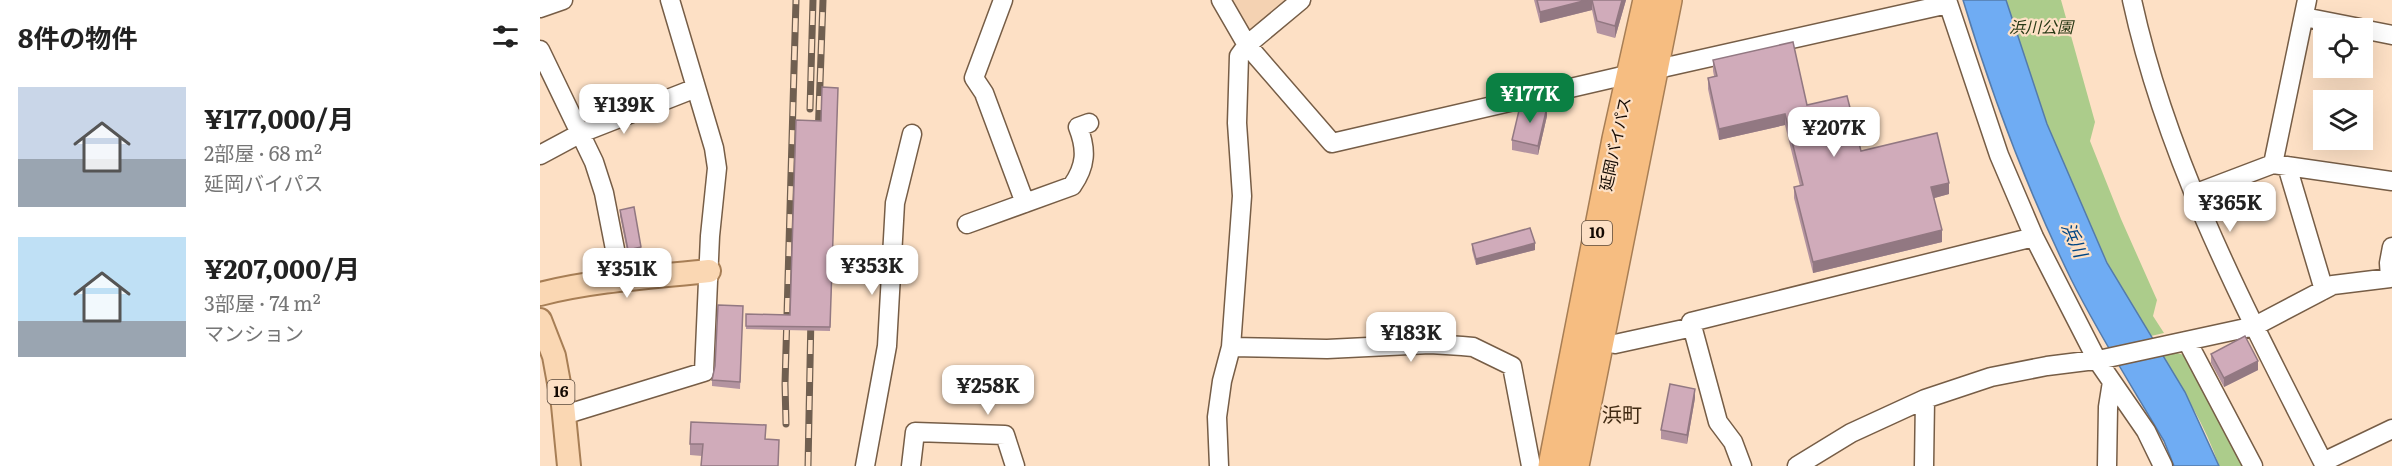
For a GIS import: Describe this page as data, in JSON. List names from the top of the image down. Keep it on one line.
{"streets":{"highway":["延岡バイパス","10"],"main road":["16"]},"districts":["浜町"],"water":["浜川"],"parks":["浜川公園"],"page":{"heading":"8件の物件","list":[{"name":"¥177,000/月","note":"2部屋 · 68 m² · 延岡バイパス"},{"name":"¥207,000/月","note":"3部屋 · 74 m² · マンション"}],"price":["¥177K","¥139K","¥207K","¥365K","¥353K","¥351K","¥183K","¥258K"]}}
